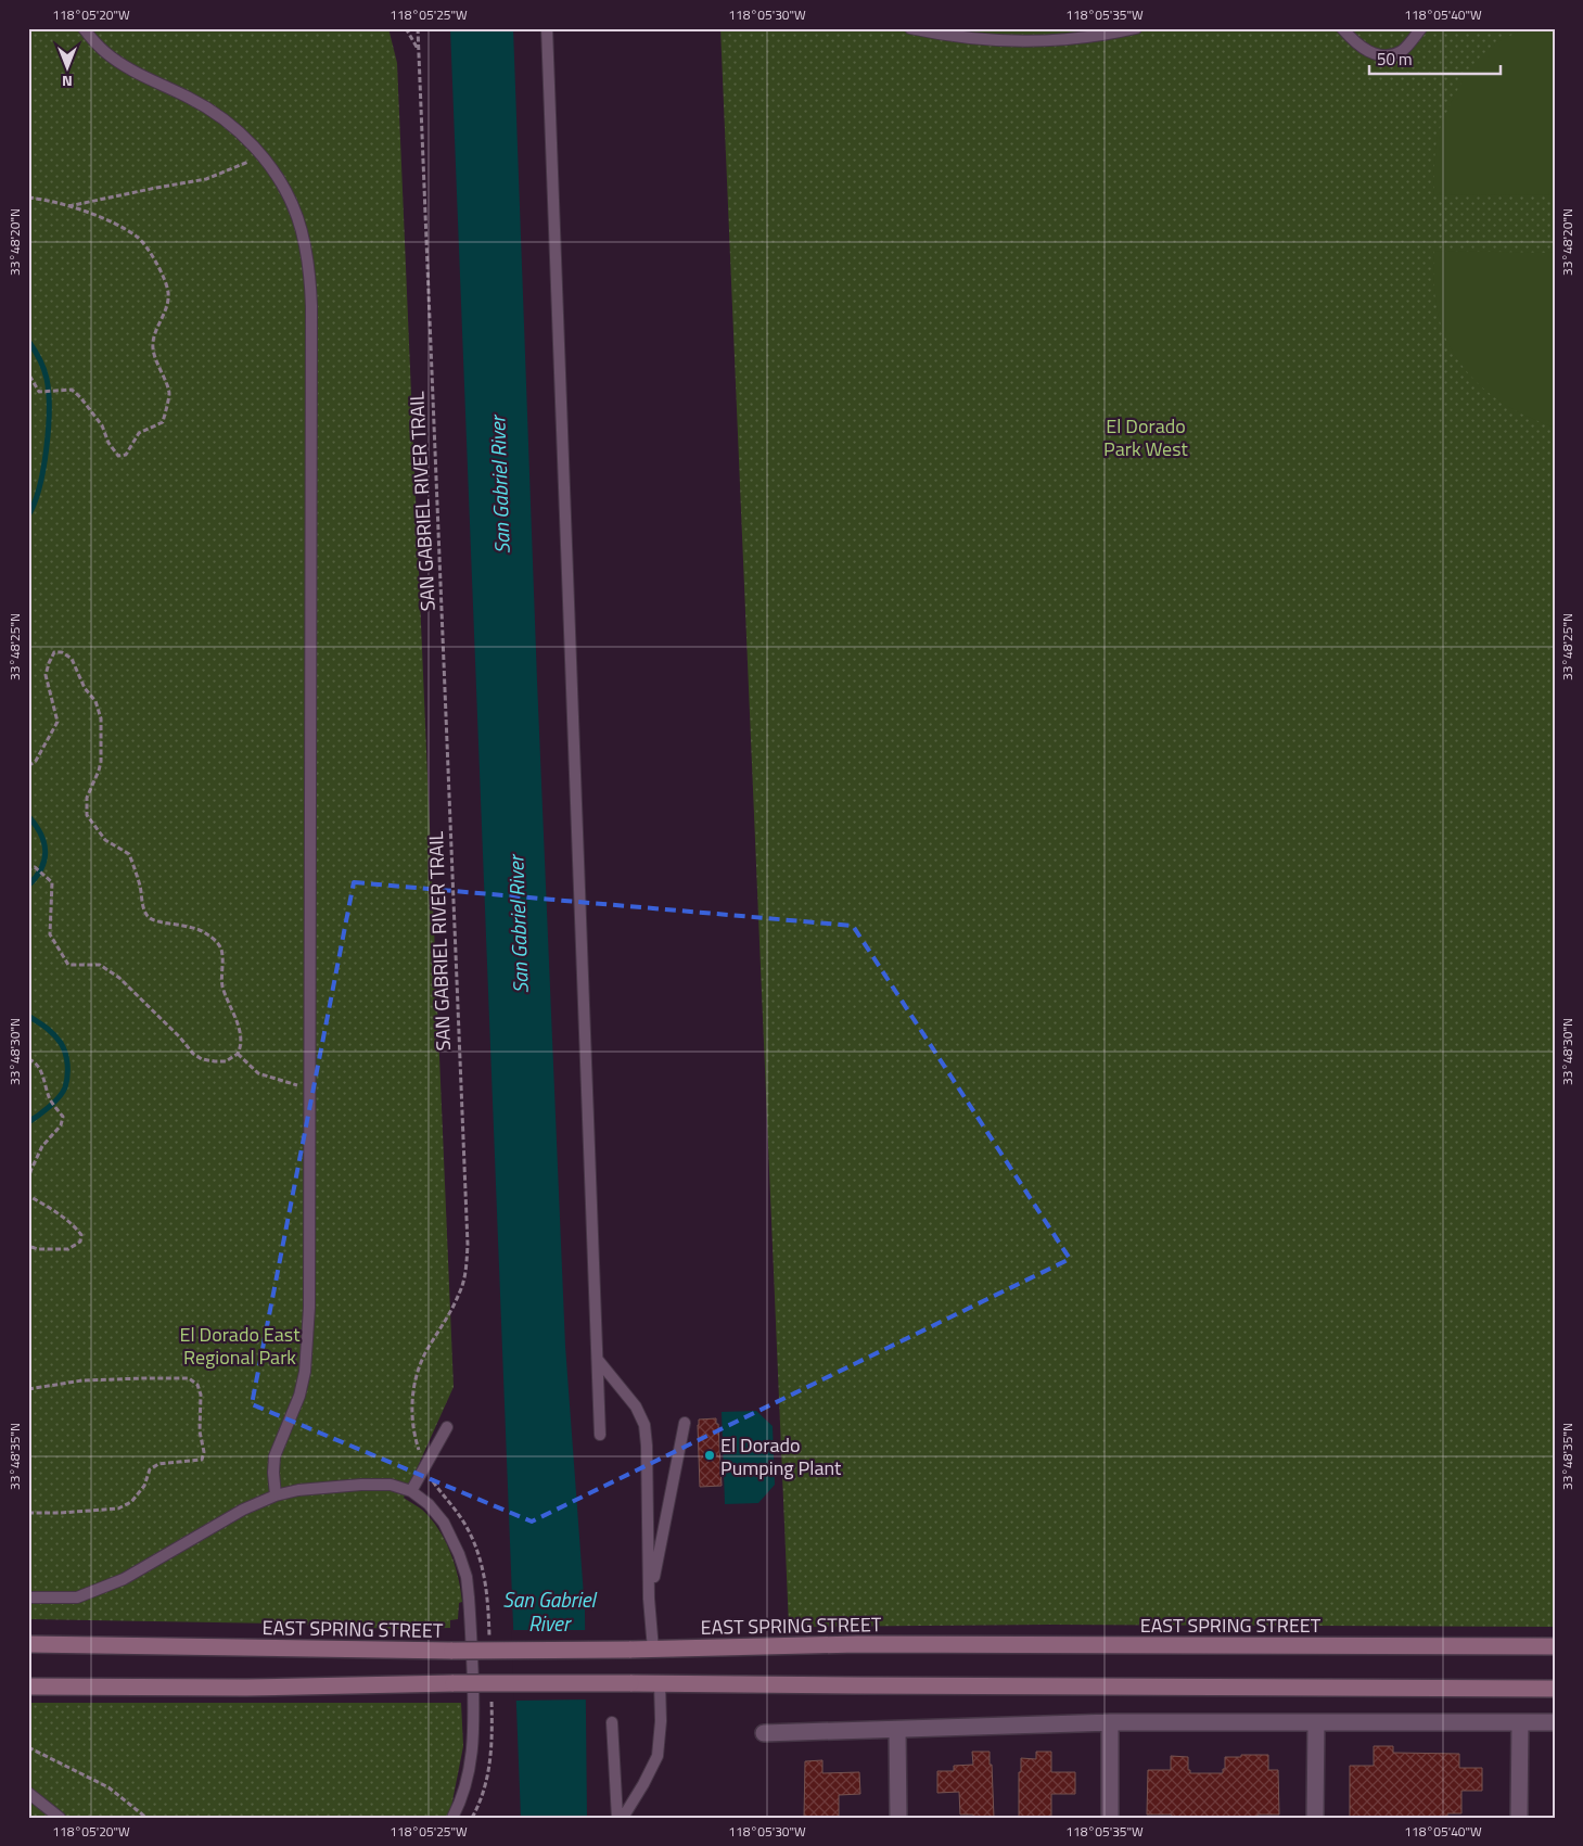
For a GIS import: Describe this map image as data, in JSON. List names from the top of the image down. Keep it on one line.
{"streets":{"main road":["EAST SPRING STREET"],"path":["SAN GABRIEL RIVER TRAIL"]},"water":["San Gabriel River"],"parks":["El Dorado Park West","El Dorado East Regional Park"],"places":["El Dorado Pumping Plant"],"scale_bar":"50 m","north":"bottom","coordinates":["118°05'20\"W","118°05'25\"W","118°05'30\"W","118°05'35\"W","118°05'40\"W","33°48'20\"N","33°48'25\"N","33°48'30\"N","33°48'35\"N"]}
